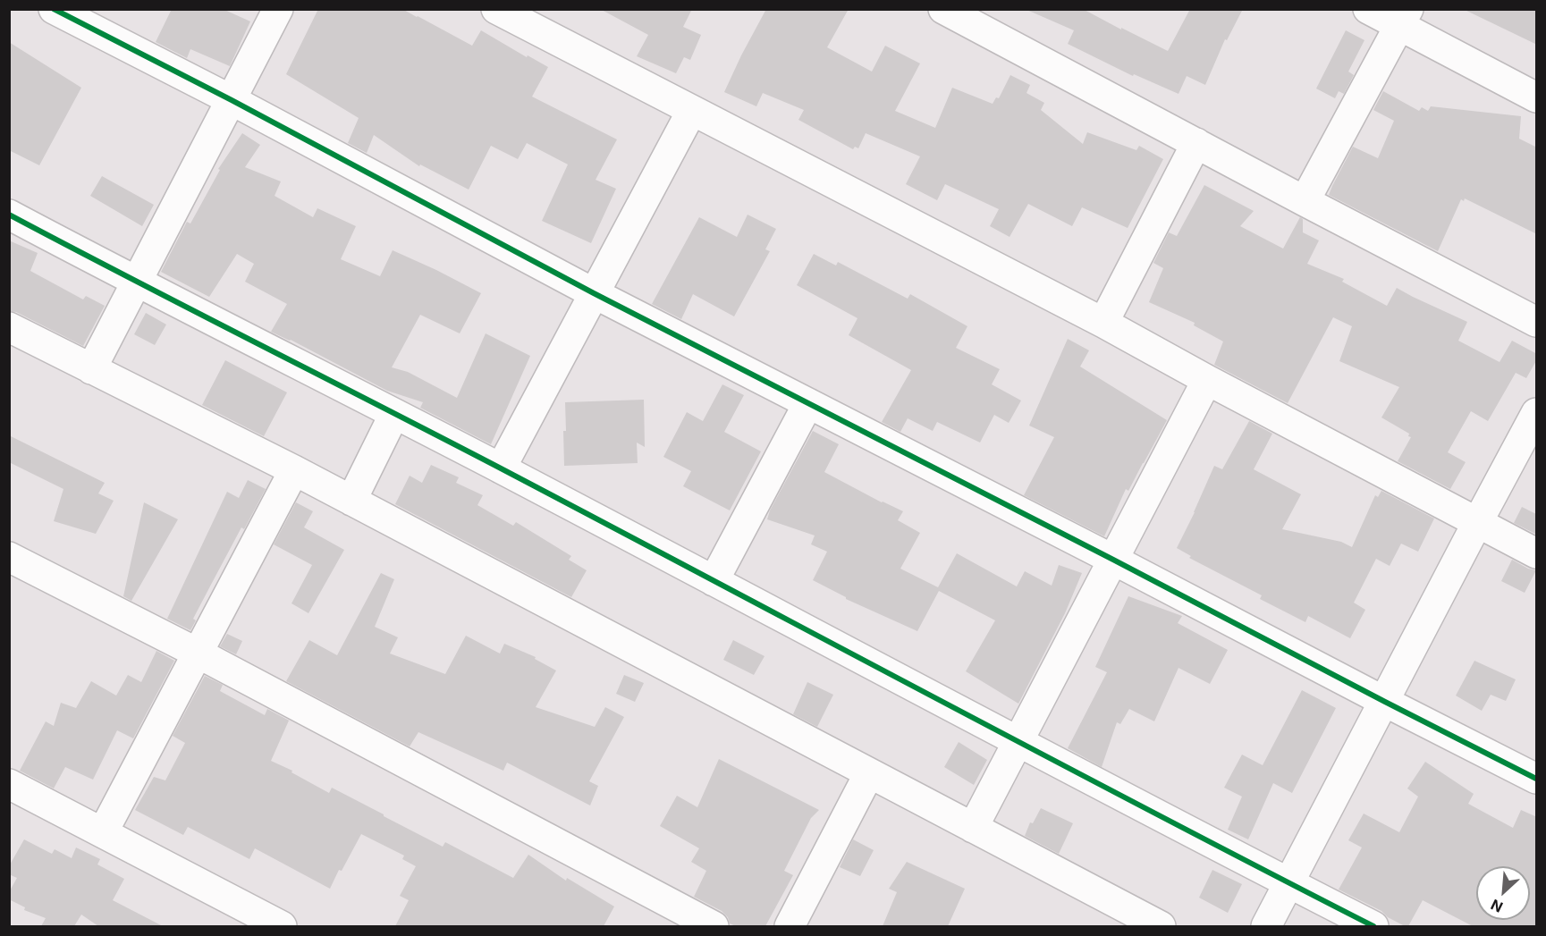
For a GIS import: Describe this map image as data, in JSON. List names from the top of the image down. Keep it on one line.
{"north":"bottom left"}
